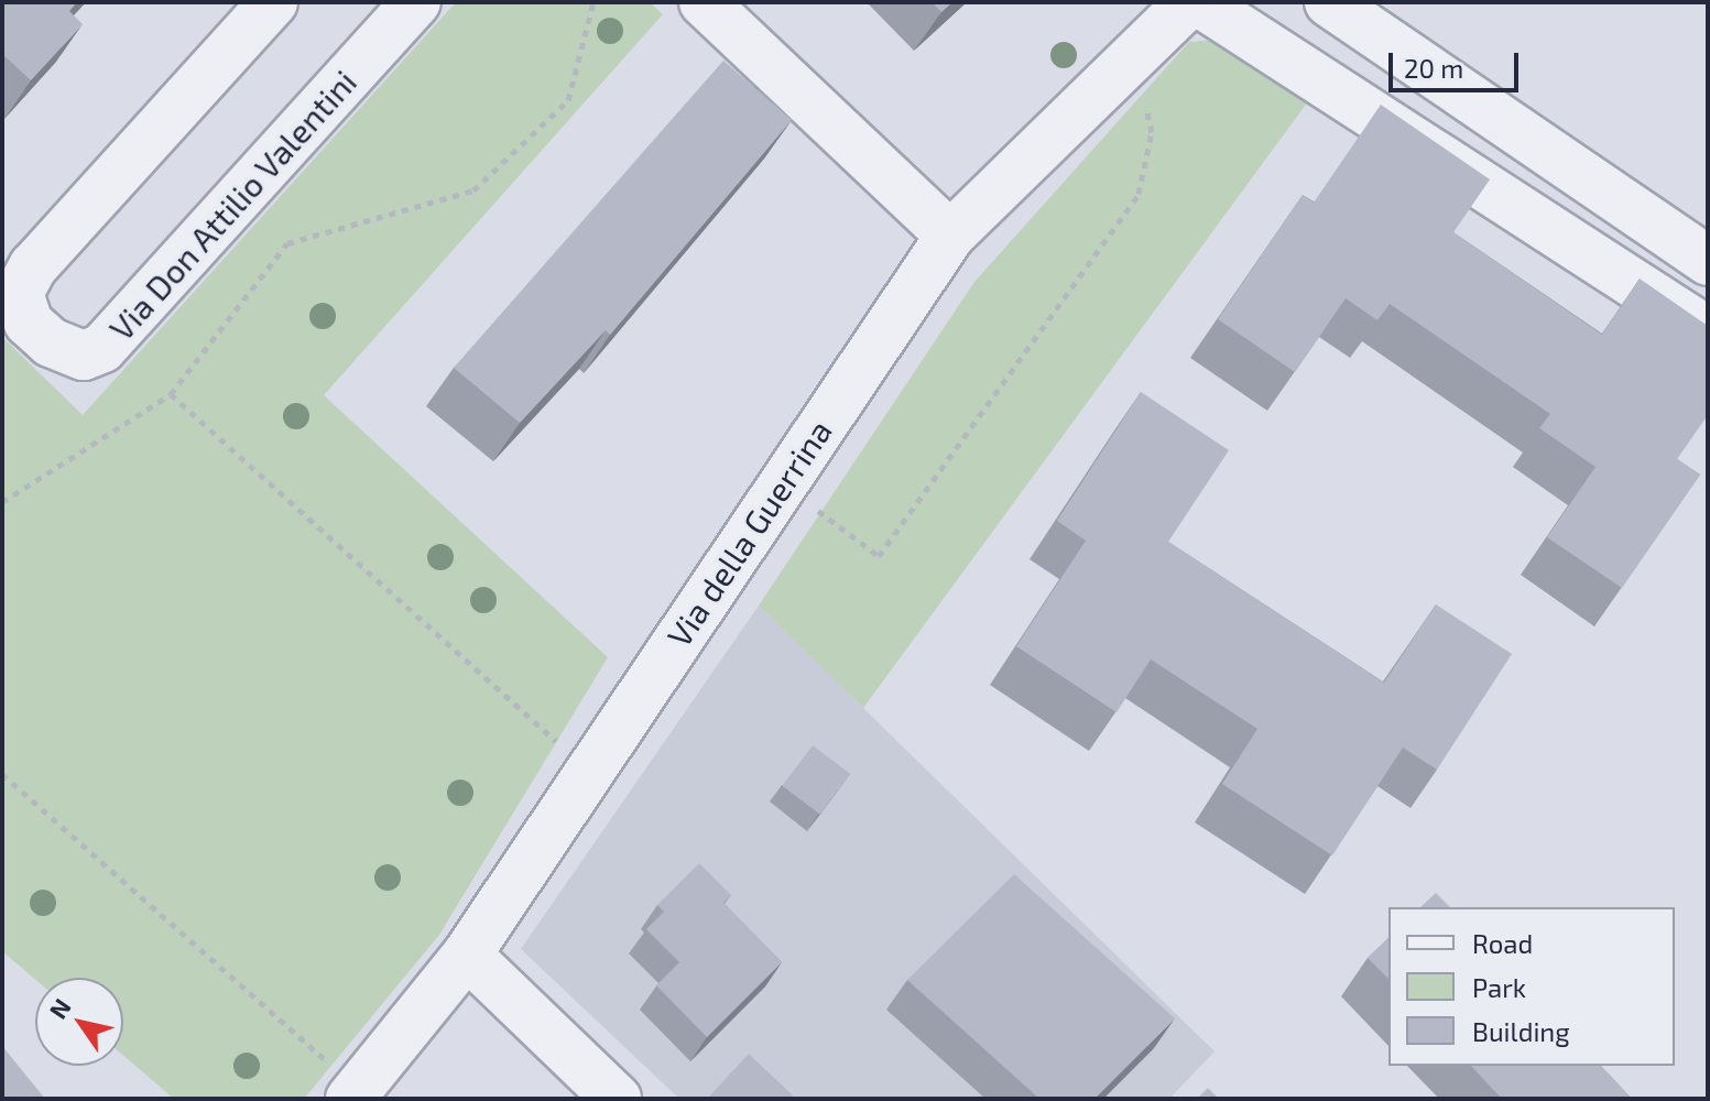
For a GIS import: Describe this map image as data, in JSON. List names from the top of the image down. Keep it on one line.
{"streets":{"street":["Via Don Attilio Valentini","Via della Guerrina"]},"legend":["Road","Park","Building"],"scale_bar":"20 m","north":"top left"}
